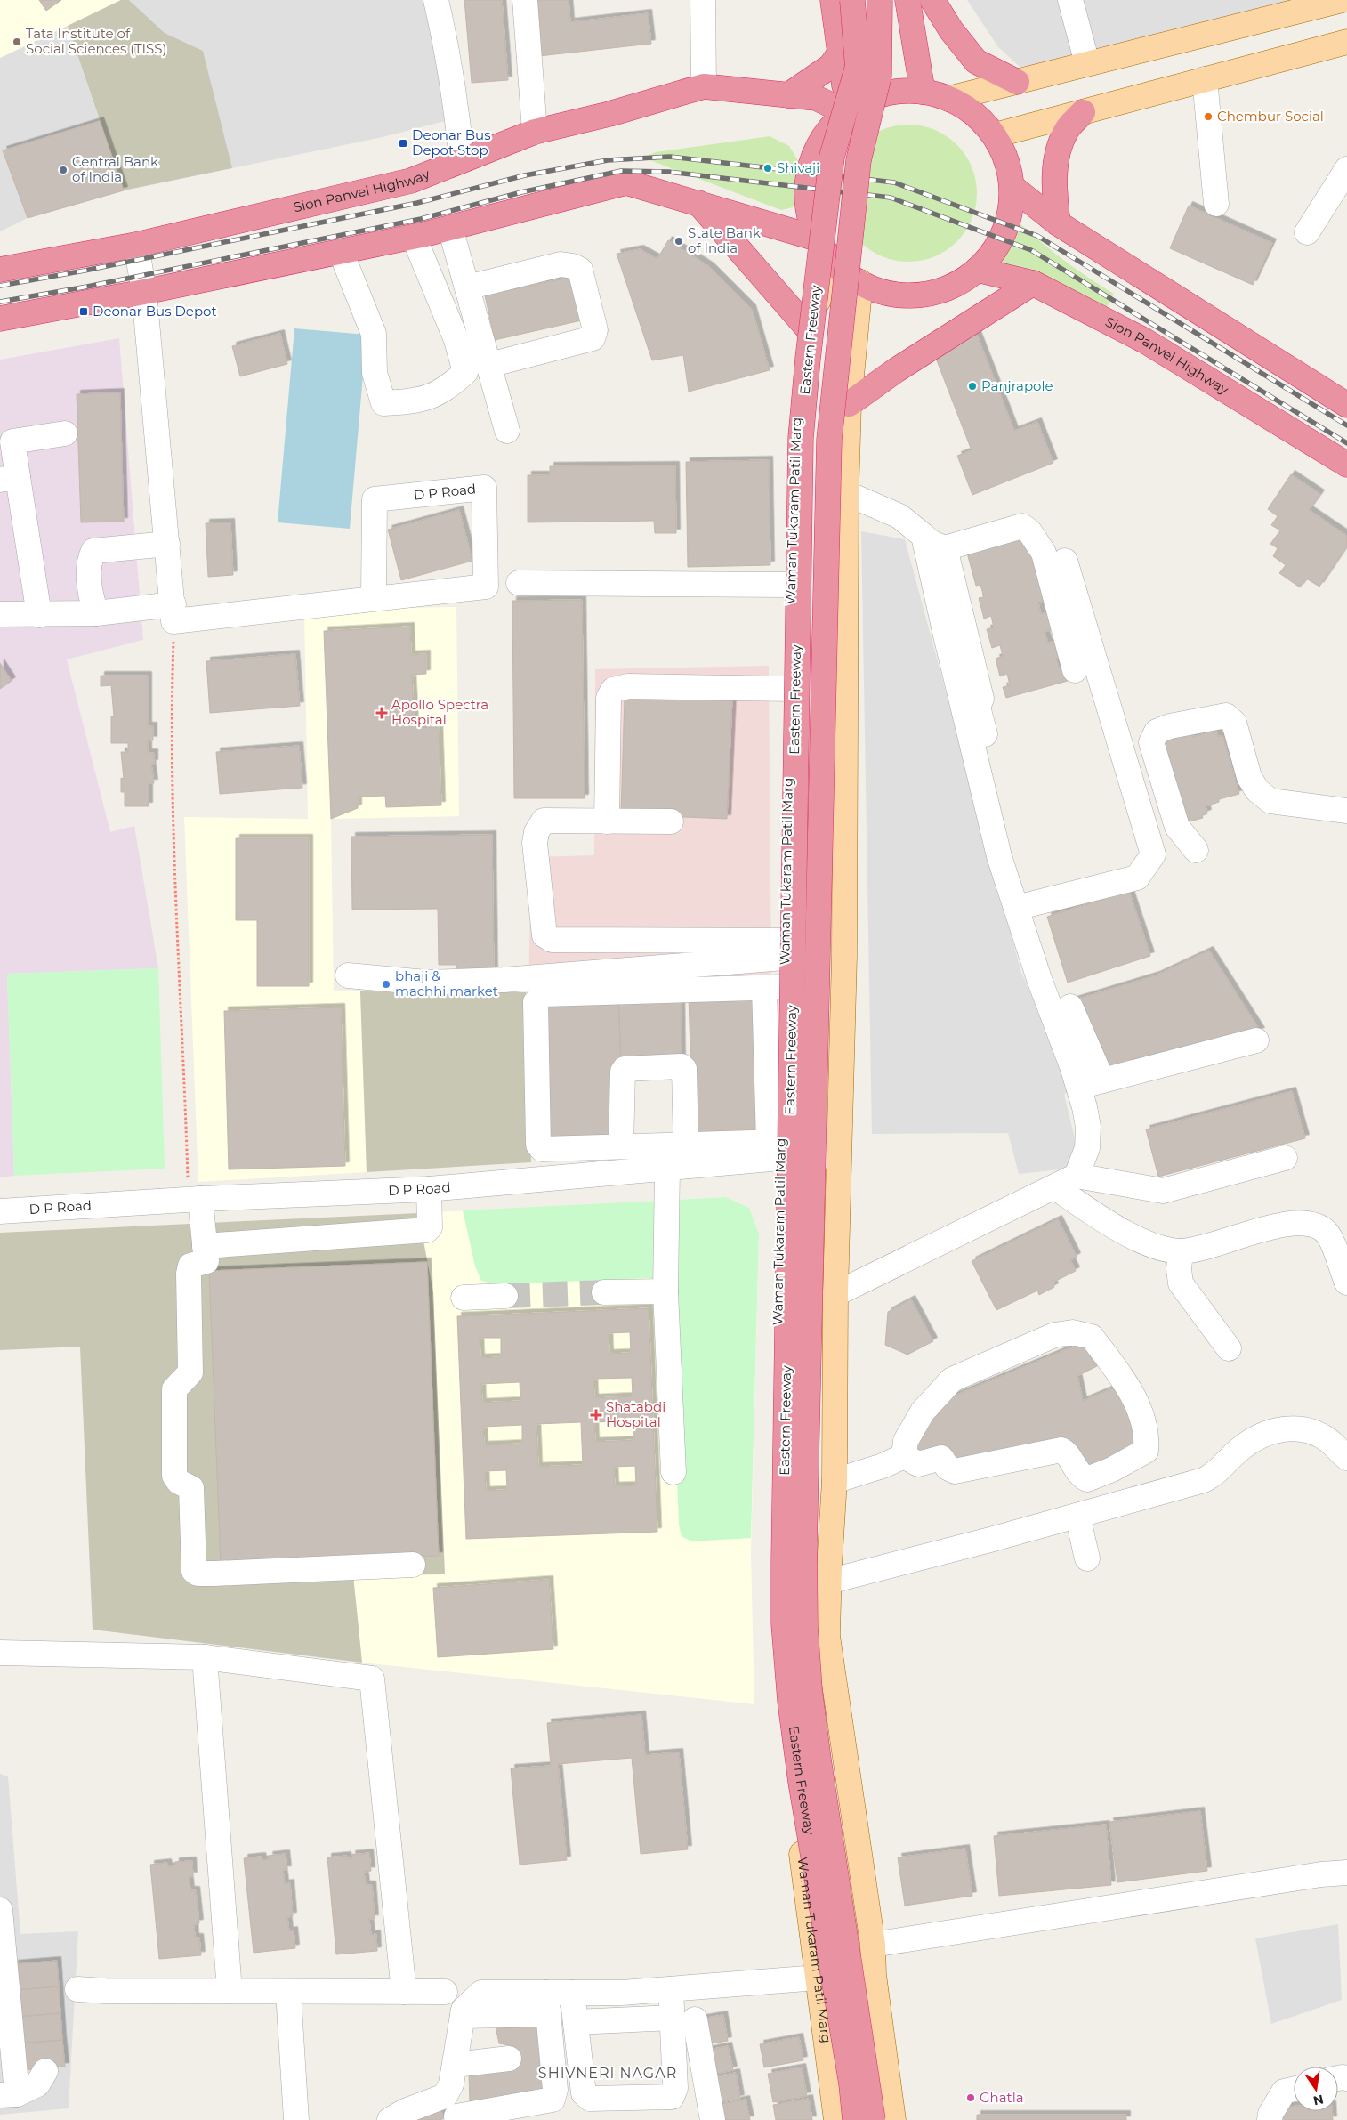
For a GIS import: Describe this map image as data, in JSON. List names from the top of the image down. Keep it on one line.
{"streets":{"highway":["Sion Panvel Highway","Eastern Freeway"],"main road":["Waman Tukaram Patil Marg"],"street":["D P Road"]},"crossings":[["D P Road","Waman Tukaram Patil Marg"]],"districts":["SHIVNERI NAGAR"],"places":{"other":["Tata Institute of Social Sciences (TISS)","Chembur Social","Shivaji","Central Bank of India","State Bank of India","Panjrapole","bhaji & machhi market","Ghatla"],"transit":["Deonar Bus Depot Stop","Deonar Bus Depot"],"health":["Apollo Spectra Hospital","Shatabdi Hospital"]},"north":"bottom"}
